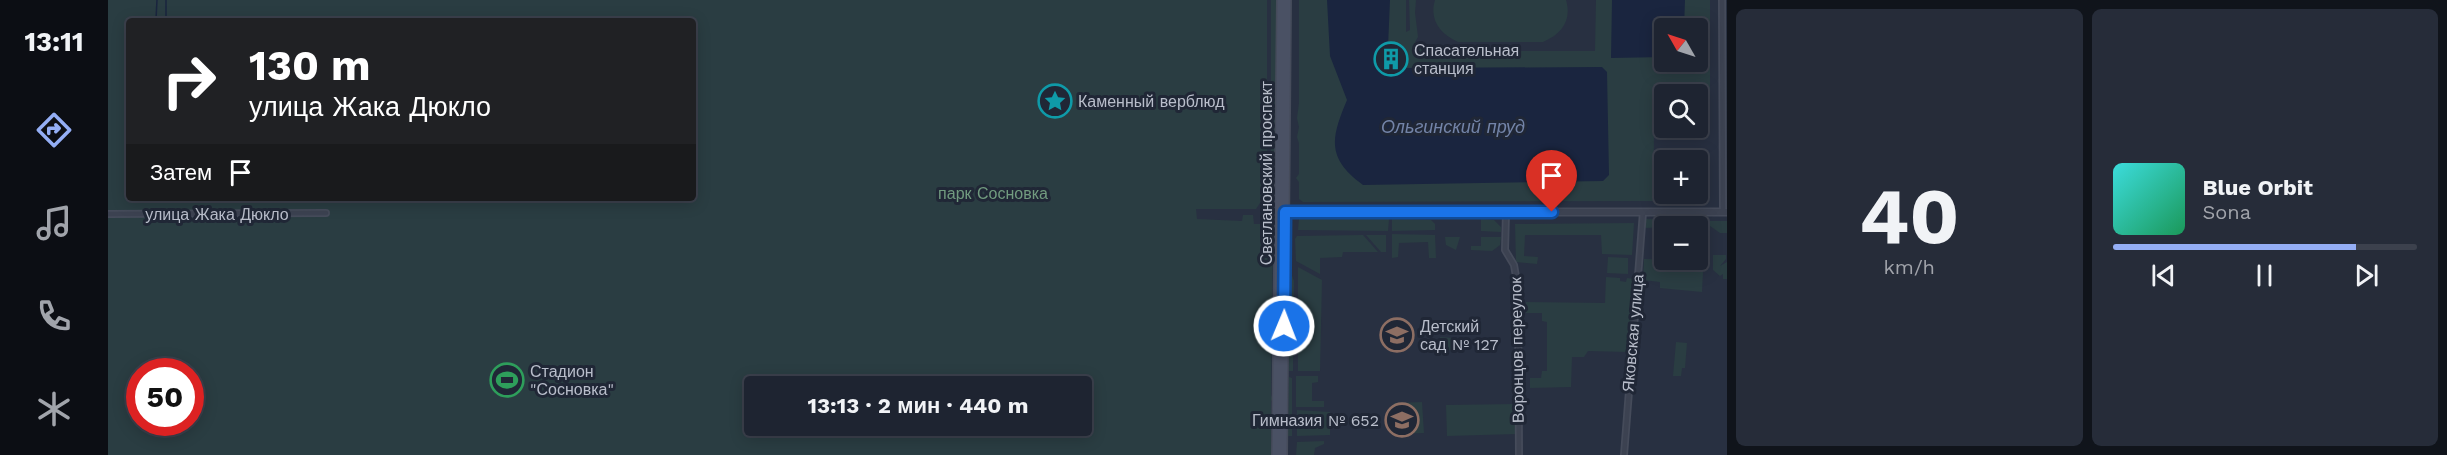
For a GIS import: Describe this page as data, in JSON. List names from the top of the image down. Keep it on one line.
{"streets":{"main road":["Светлановский проспект"],"street":["улица Жака Дюкло","Яковская улица","Воронцов переулок"]},"water":["Ольгинский пруд"],"parks":["парк Сосновка"],"places":{"building":["Спасательная станция"],"place":["Каменный верблюд"],"school or university":["Детский сад № 127","Гимназия № 652"],"sports":["Стадион \"Сосновка\""]},"north":"top left","page":{"tabs":"13:11","tile":["40","km/h"],"map_buttons":["+","−"],"turn":["130 m","улица Жака Дюкло"],"then":"Затем","song":["Blue Orbit","Sona"],"limit":"50","trip":"13:13 · 2 мин · 440 m"}}
